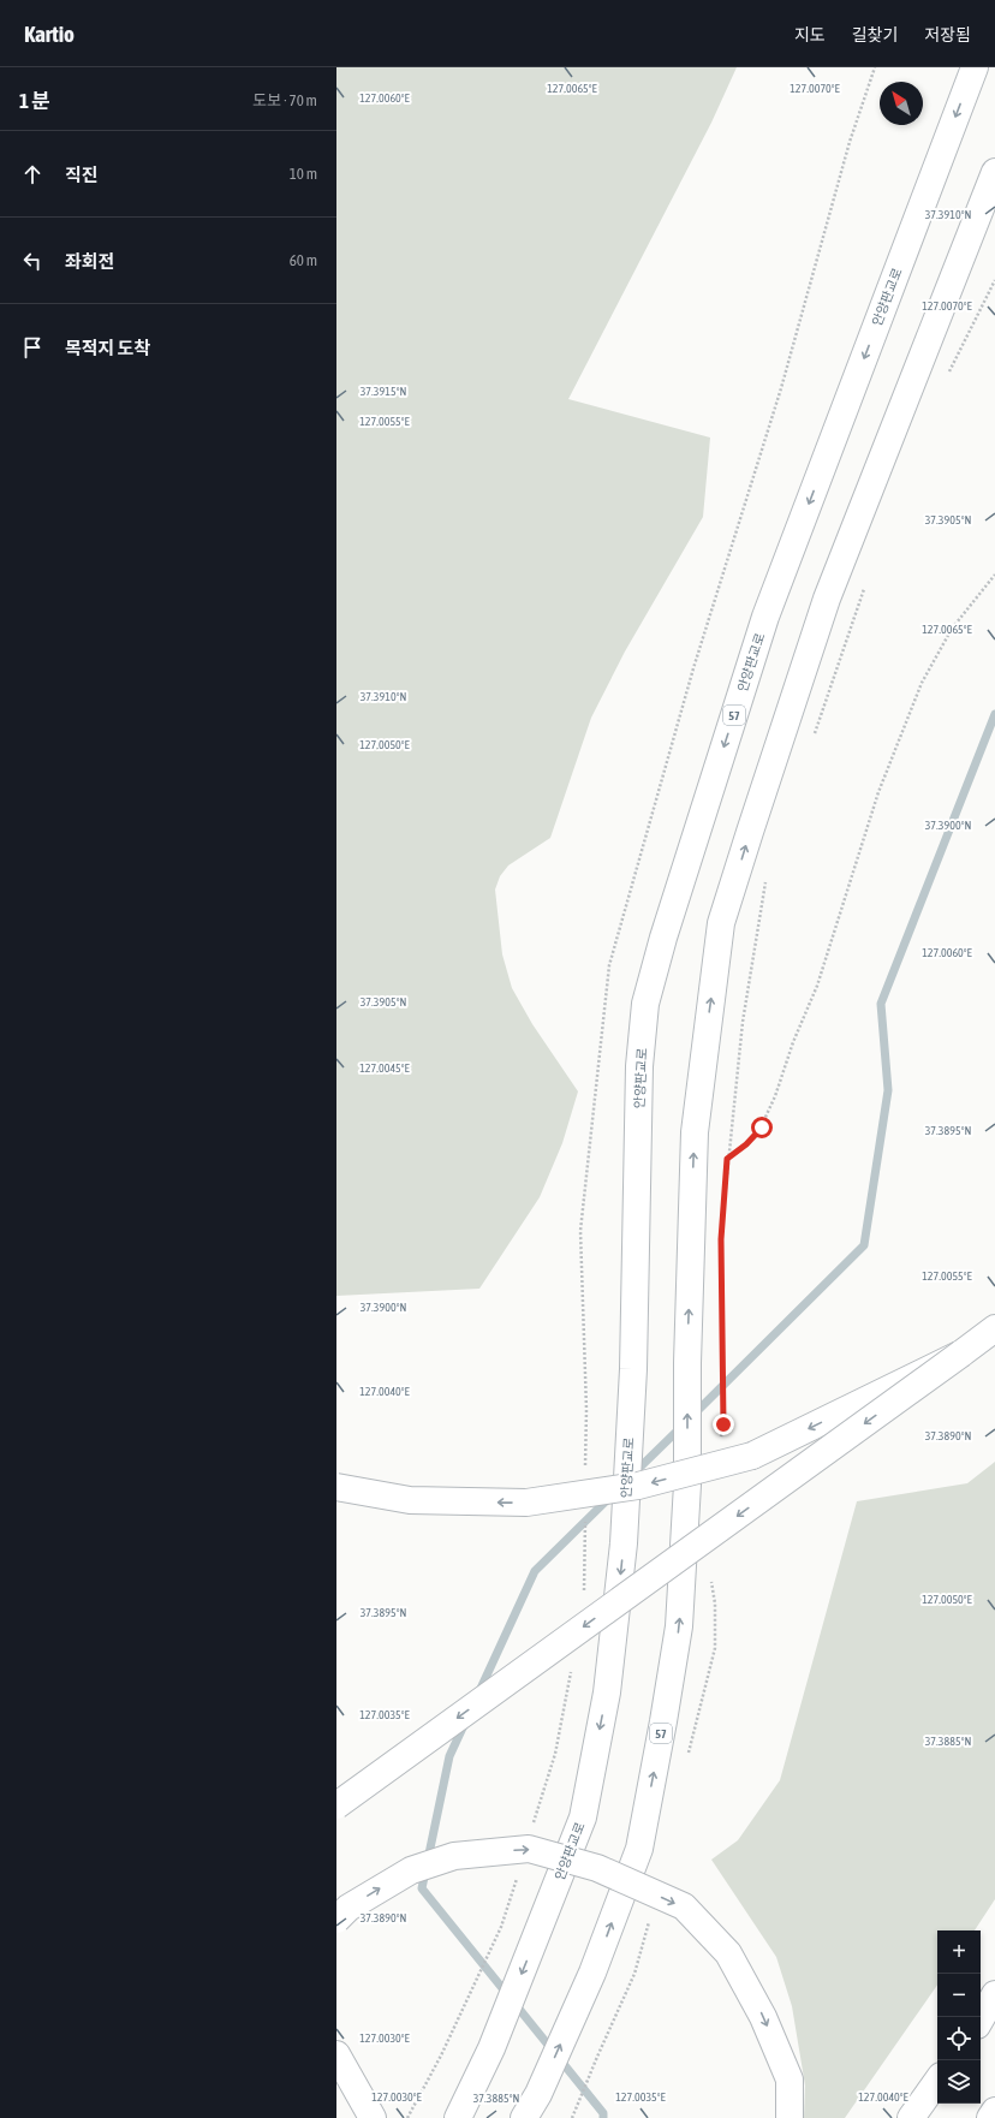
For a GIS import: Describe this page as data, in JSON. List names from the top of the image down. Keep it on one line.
{"streets":{"main road":["안양판교로","57"]},"north":"top left","page":{"header":"Kartio","nav":["지도","길찾기","저장됨"],"heading":["1 분","도보 · 70 m"],"list":[["직진","10 m"],["좌회전","60 m"],"목적지 도착"],"map_buttons":["+","−"]},"coordinates":["127.0065°E","127.0070°E","127.0060°E","37.3910°N","37.3915°N","127.0055°E","37.3905°N","127.0050°E","37.3900°N","127.0045°E","37.3895°N","127.0040°E","37.3890°N","127.0035°E","37.3885°N","127.0030°E"]}
